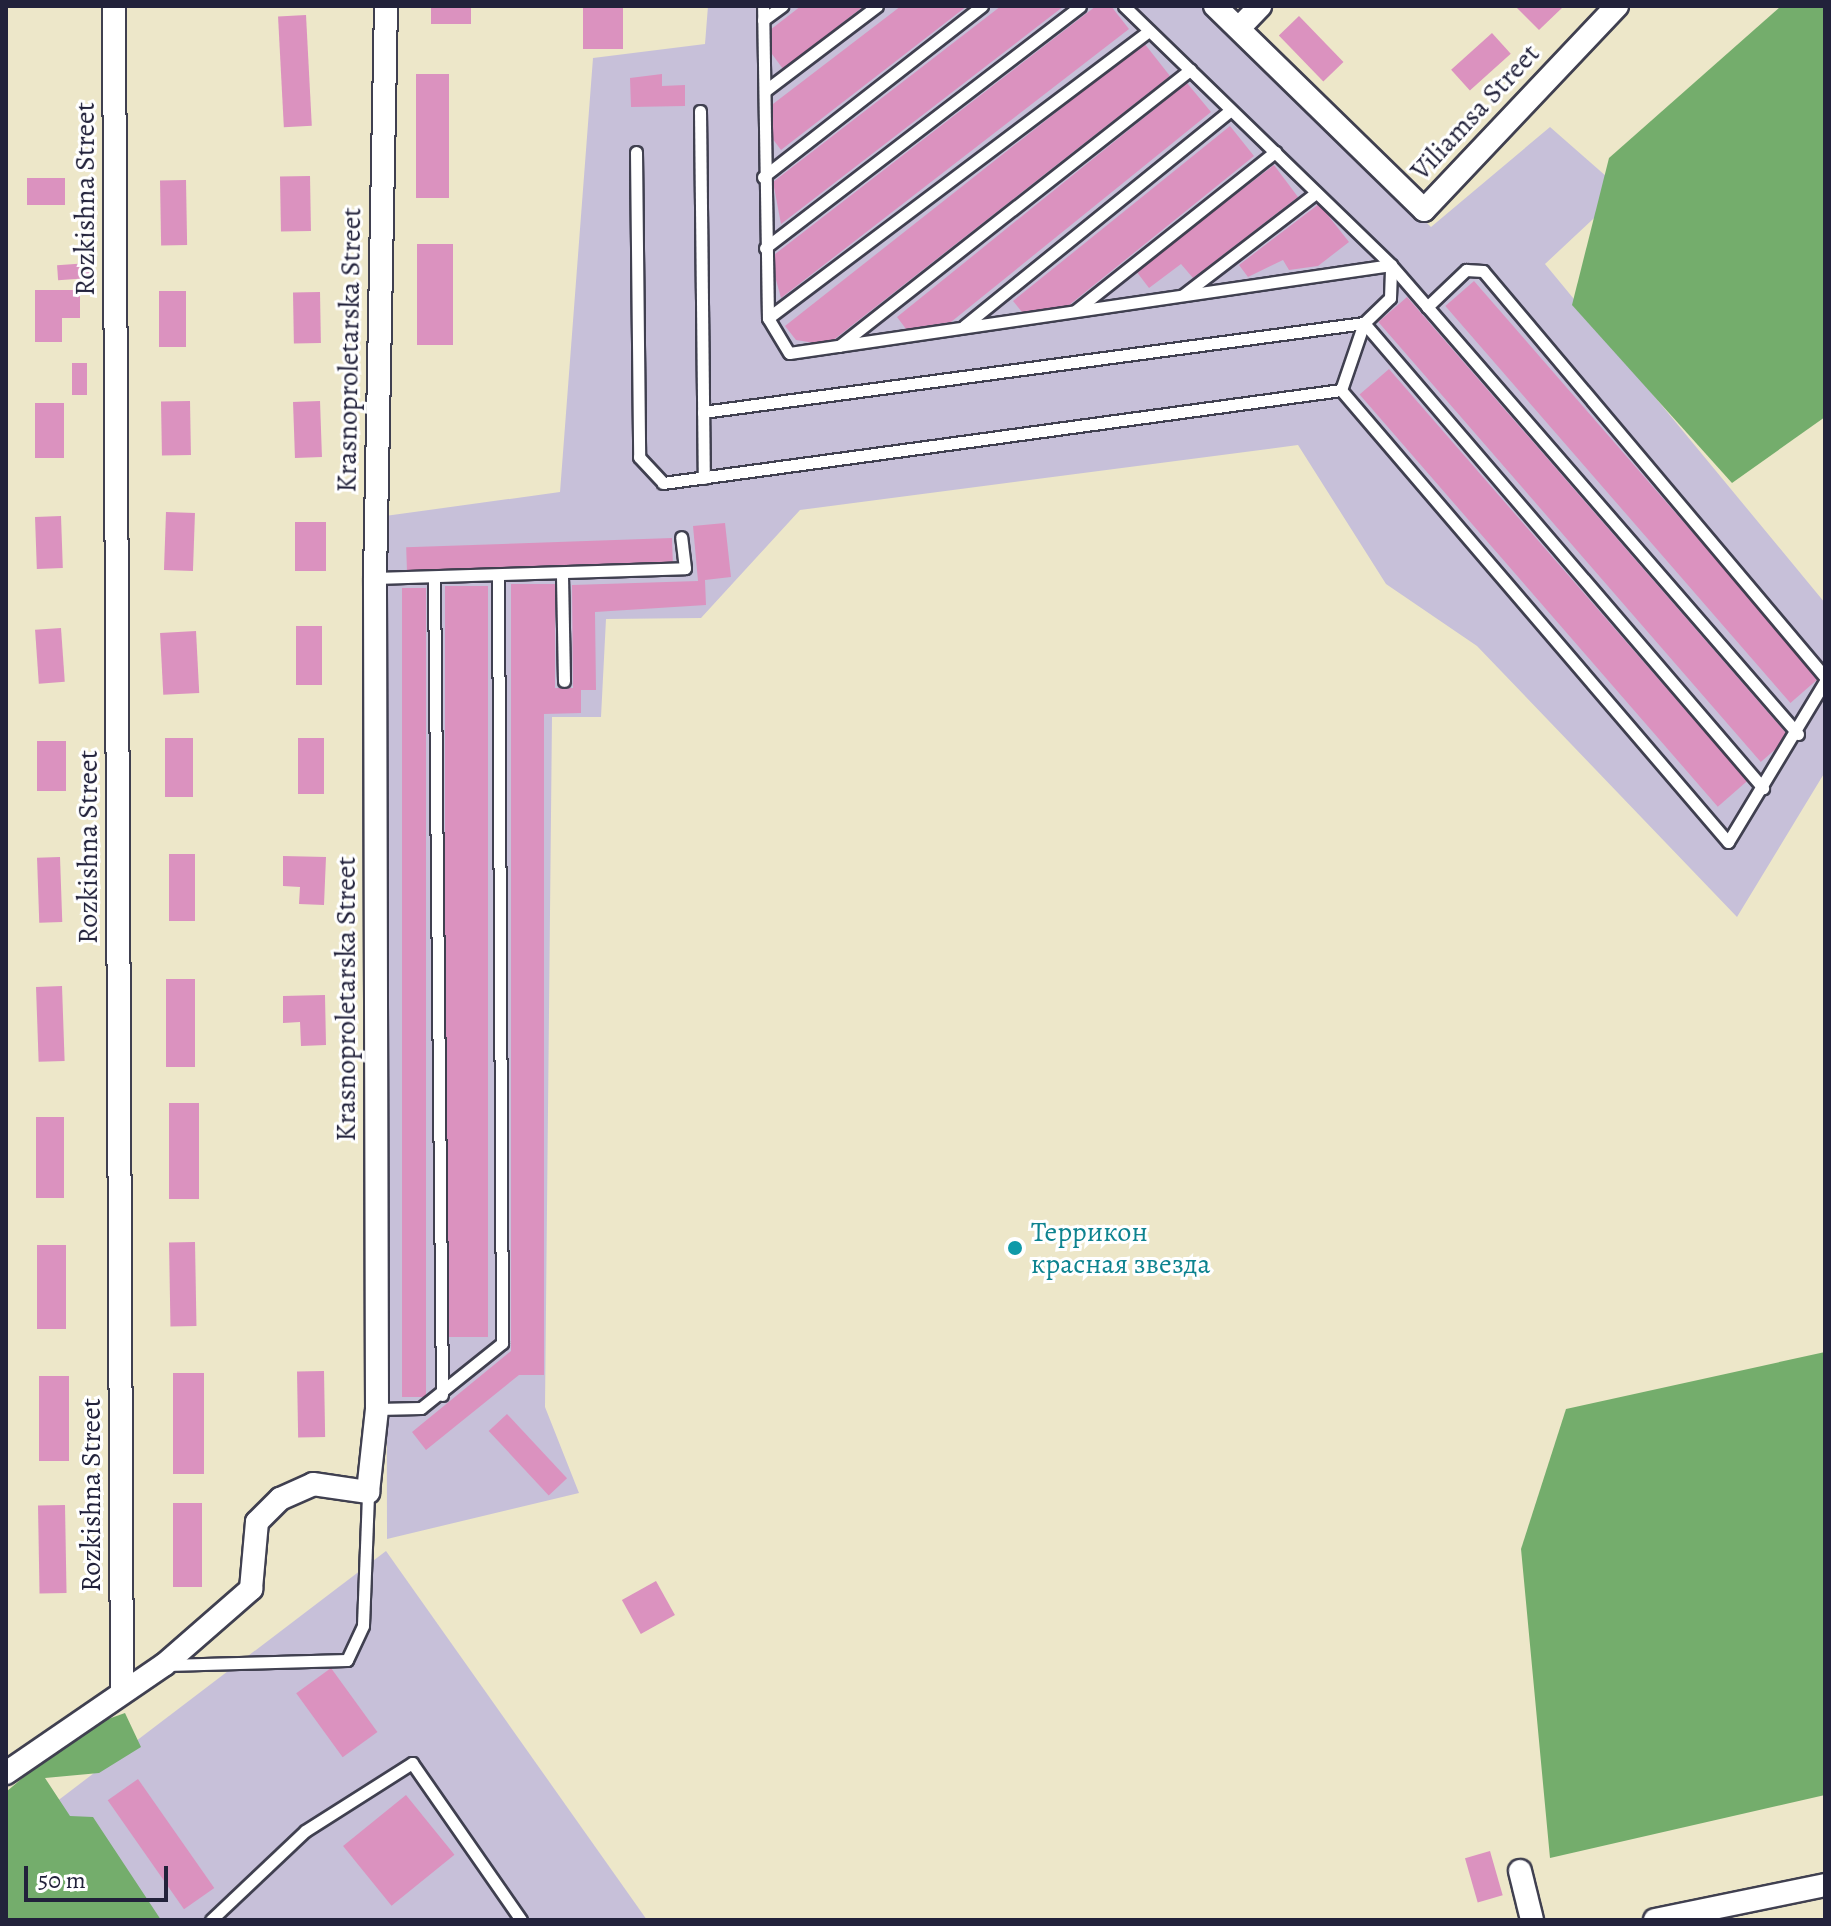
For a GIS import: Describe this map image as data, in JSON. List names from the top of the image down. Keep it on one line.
{"streets":{"street":["Viliamsa Street","Rozkishna Street","Krasnoproletarska Street"]},"places":["Террикон красная звезда"],"scale_bar":"50 m"}
